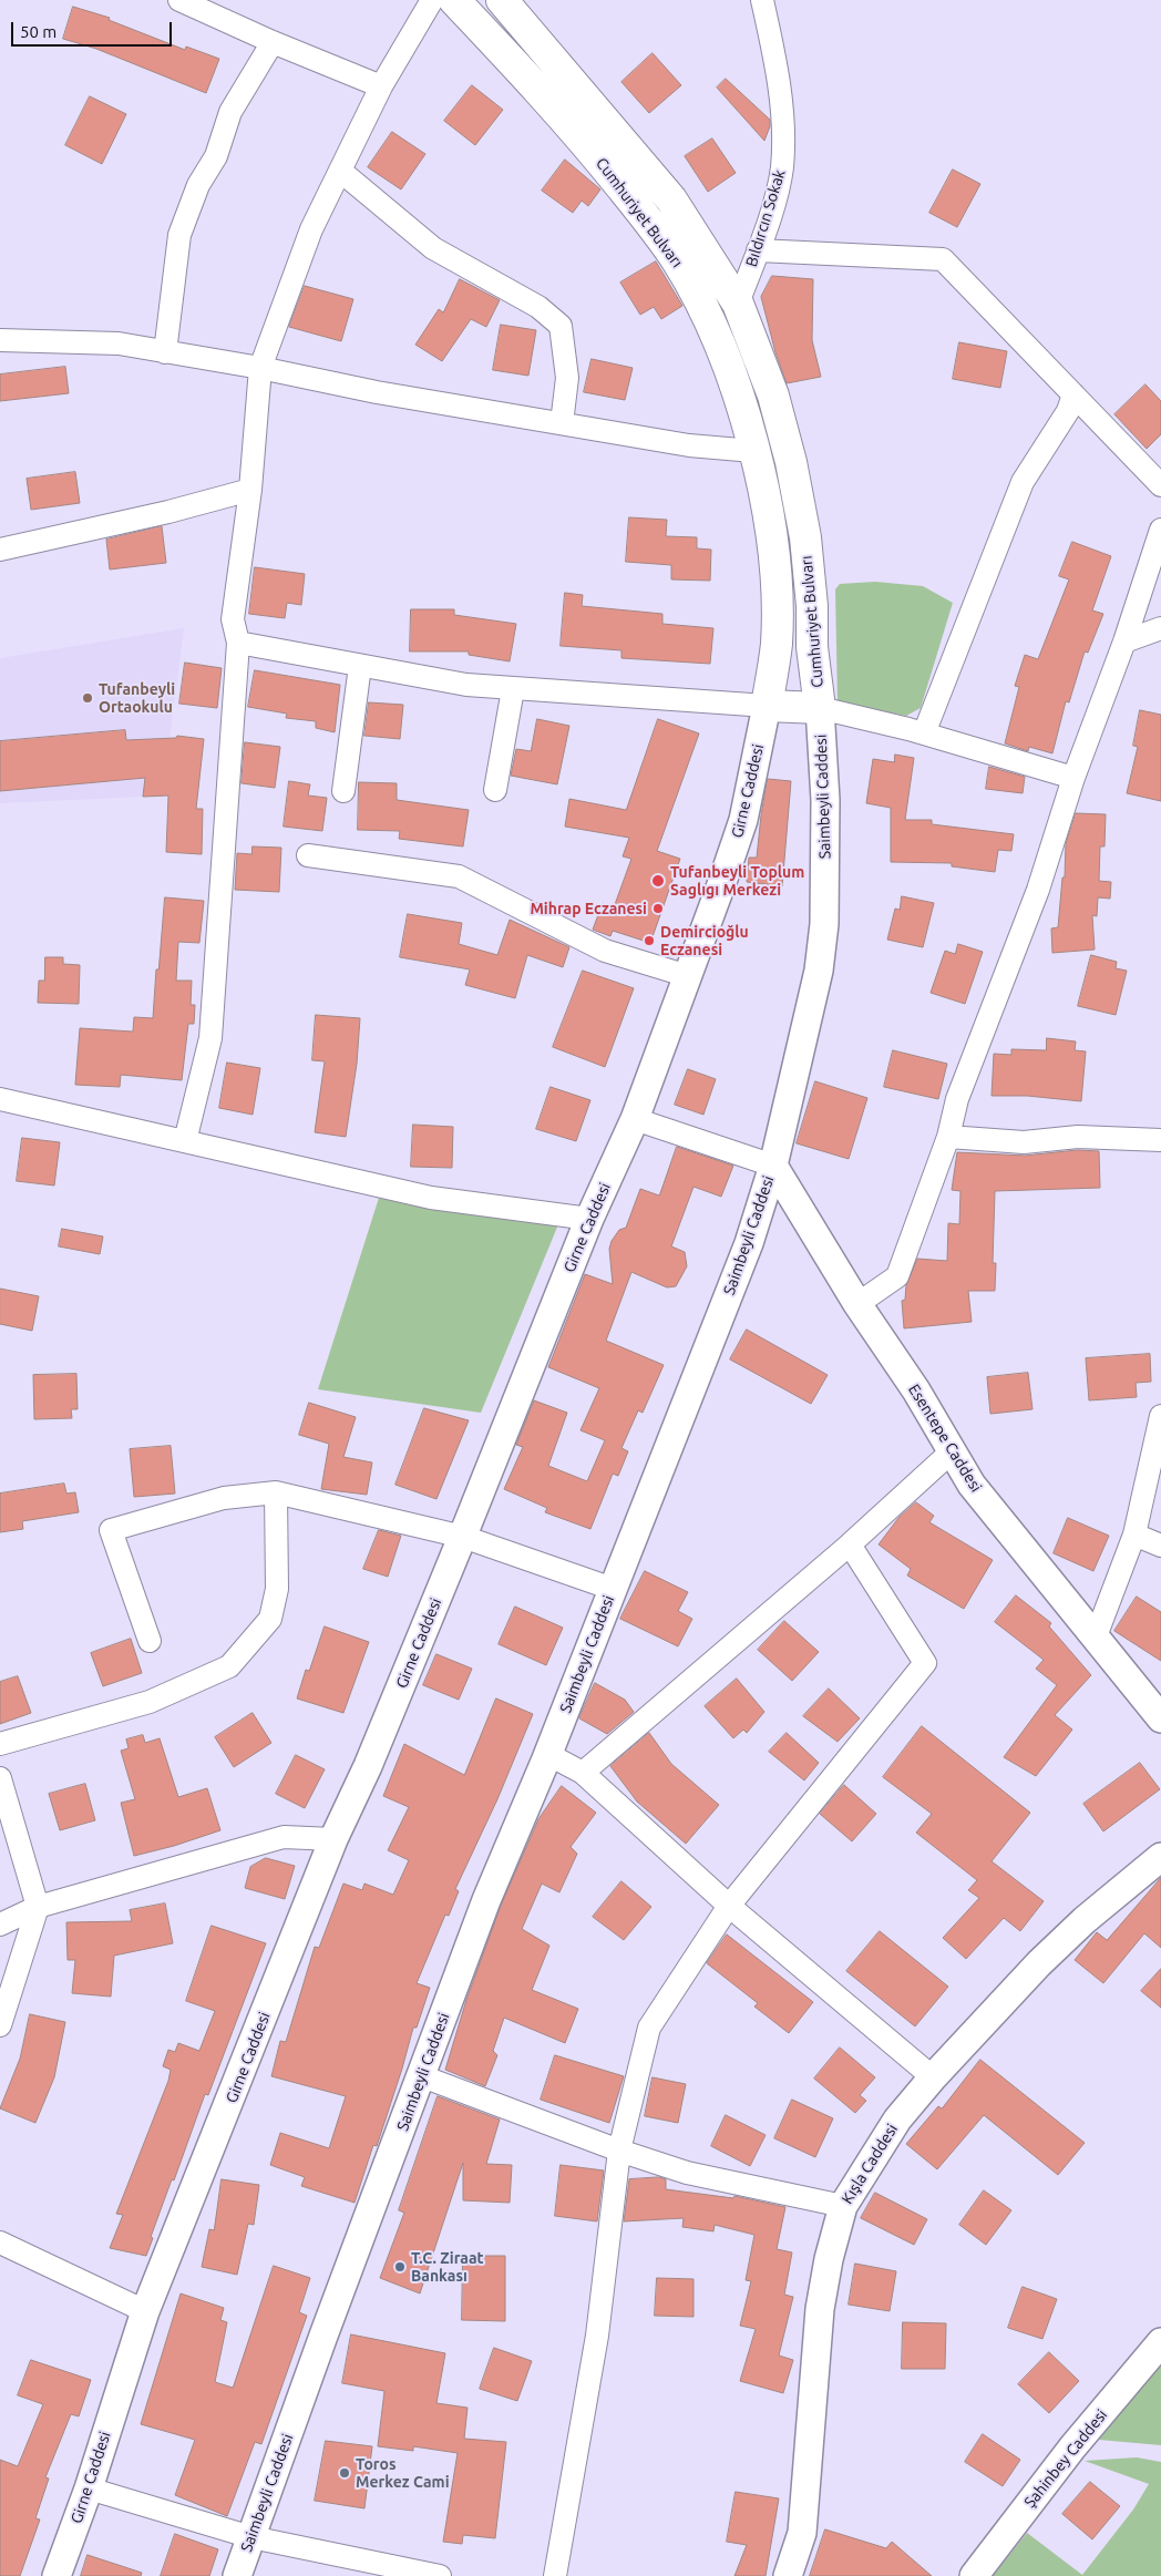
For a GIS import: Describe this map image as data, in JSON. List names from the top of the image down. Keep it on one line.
{"streets":{"main road":["Cumhuriyet Bulvarı"],"street":["Bıldırcın Sokak","Girne Caddesi","Saimbeyli Caddesi","Esentepe Caddesi","Kışla Caddesi","Şahinbey Caddesi"]},"crossings":[["Cumhuriyet Bulvarı","Bıldırcın Sokak"],["Cumhuriyet Bulvarı","Girne Caddesi"],["Cumhuriyet Bulvarı","Saimbeyli Caddesi"],["Saimbeyli Caddesi","Esentepe Caddesi"]],"places":["Tufanbeyli Ortaokulu","Tufanbeyli Toplum Saglıgı Merkezi","Mihrap Eczanesi","Demircioğlu Eczanesi","T.C. Ziraat Bankası","Toros Merkez Cami"],"scale_bar":"50 m"}
